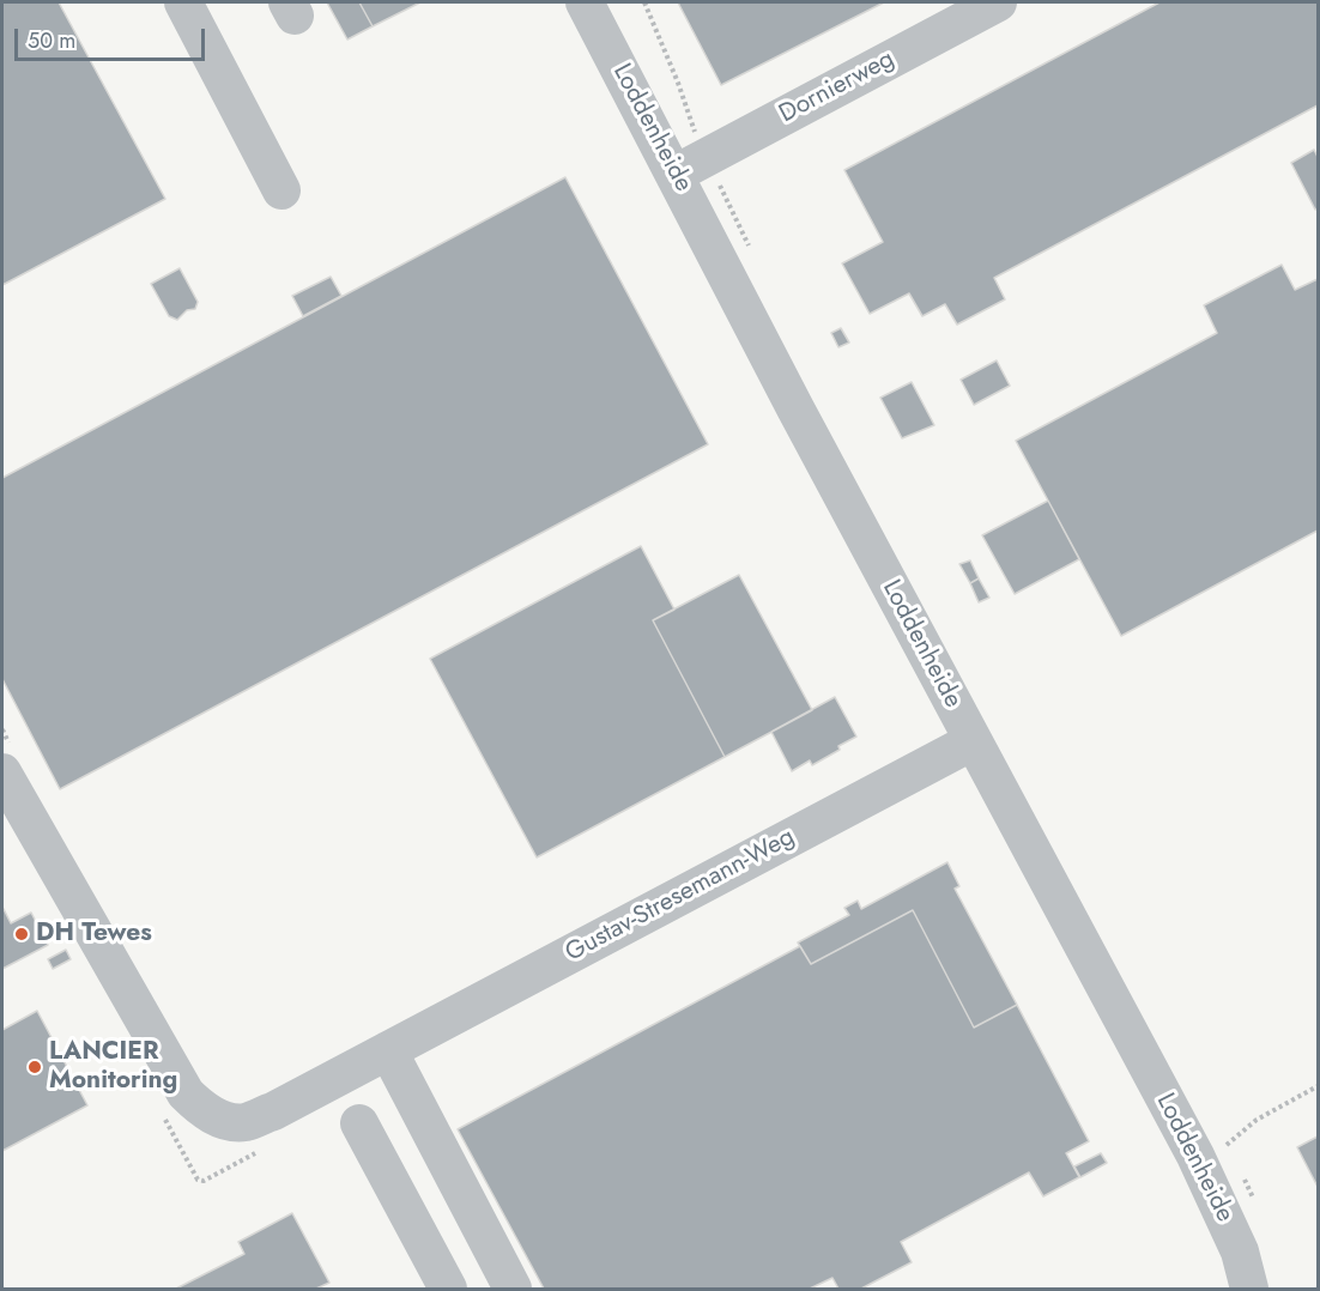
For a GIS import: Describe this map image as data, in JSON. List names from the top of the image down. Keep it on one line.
{"streets":{"street":["Dornierweg","Loddenheide","Gustav-Stresemann-Weg"]},"crossings":[["Dornierweg","Loddenheide"],["Loddenheide","Gustav-Stresemann-Weg"]],"places":["DH Tewes","LANCIER Monitoring"],"scale_bar":"50 m"}
